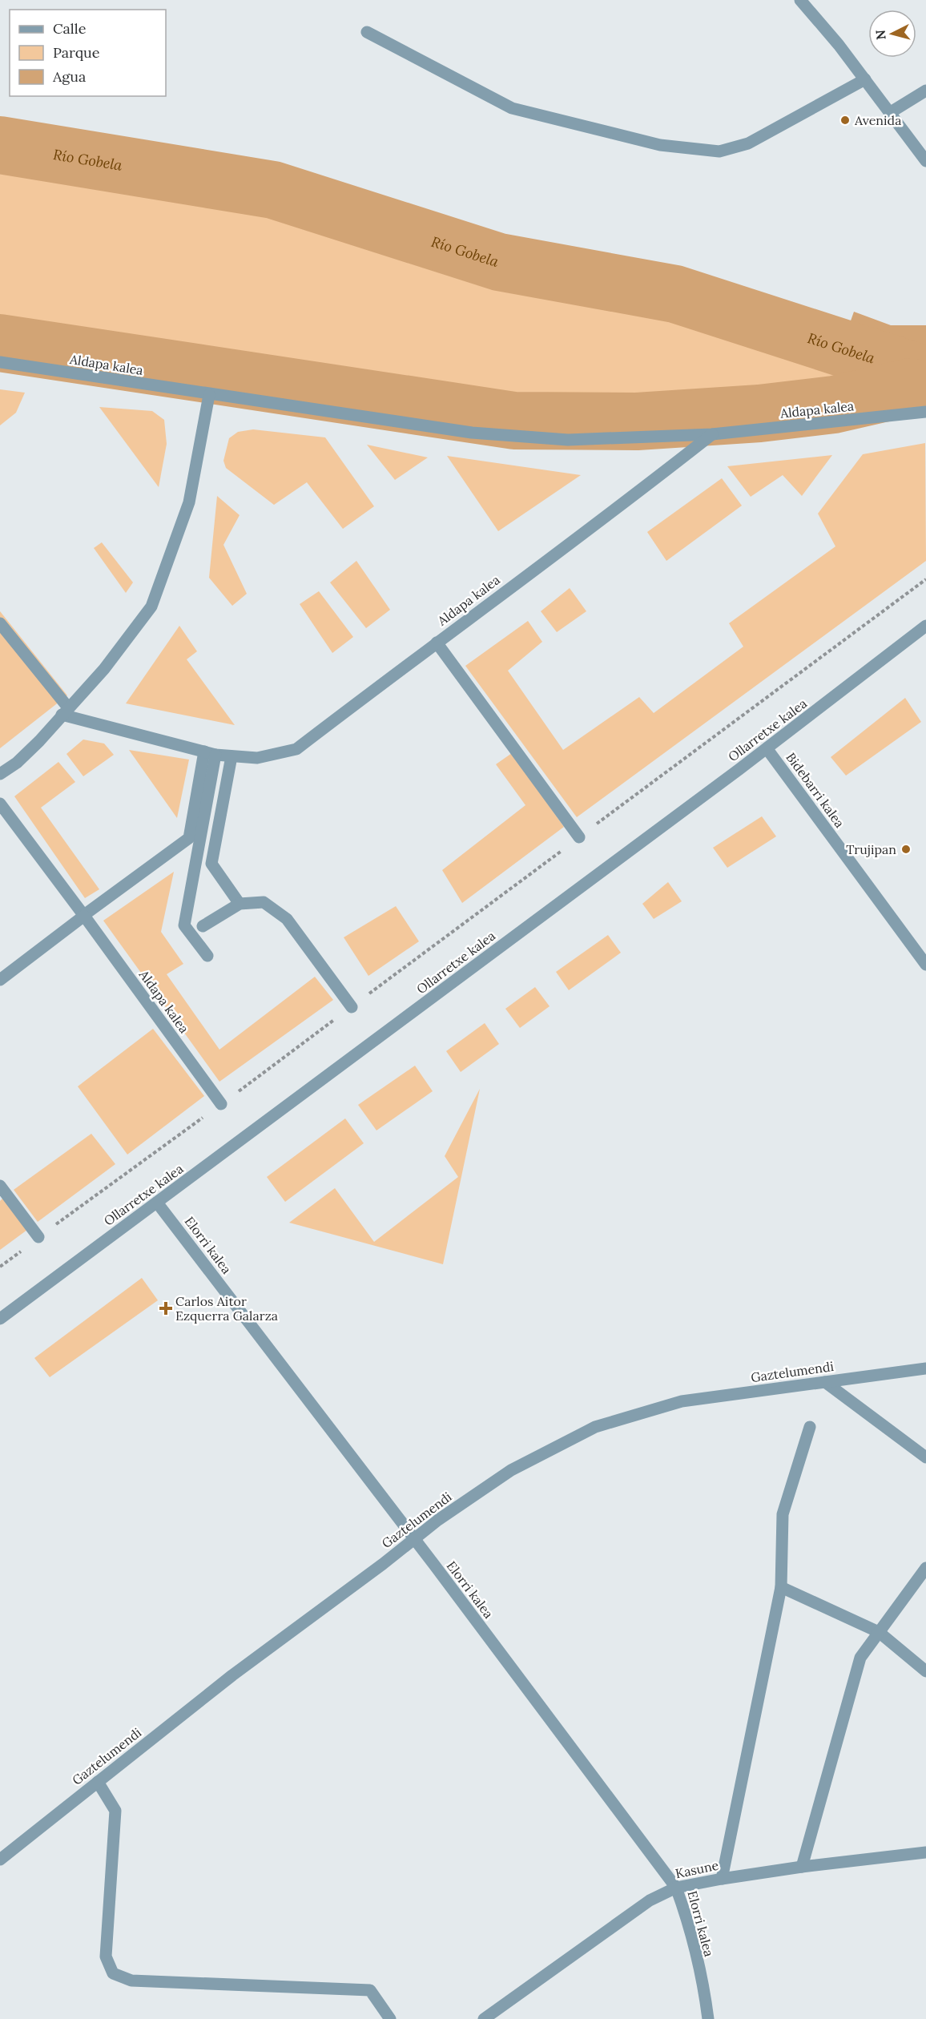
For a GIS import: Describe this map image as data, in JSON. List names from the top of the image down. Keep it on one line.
{"streets":{"street":["Aldapa kalea","Ollarretxe kalea","Bidebarri kalea","Elorri kalea","Gaztelumendi","Kasune"]},"crossings":[["Ollarretxe kalea","Bidebarri kalea"],["Ollarretxe kalea","Elorri kalea"],["Elorri kalea","Gaztelumendi"],["Elorri kalea","Kasune"]],"water":["Río Gobela"],"places":{"other":["Avenida","Trujipan"],"health":["Carlos Aitor Ezquerra Galarza"]},"legend":["Calle","Parque","Agua"],"north":"left"}
